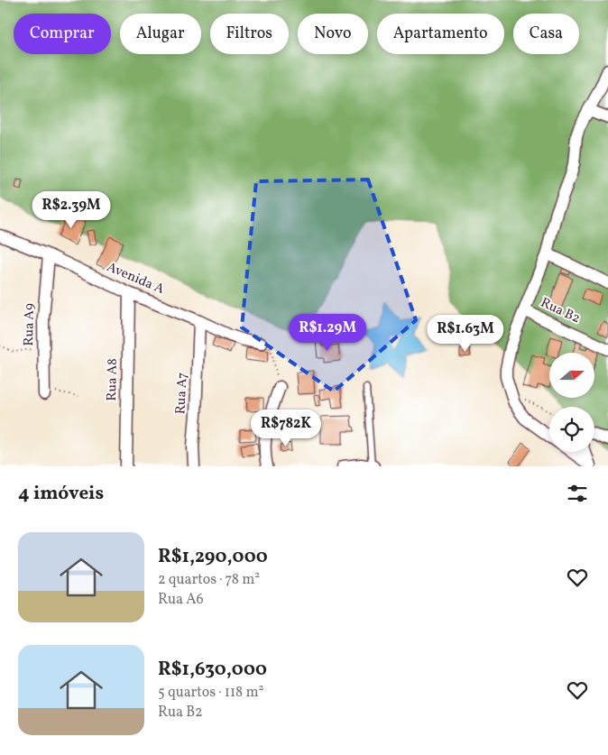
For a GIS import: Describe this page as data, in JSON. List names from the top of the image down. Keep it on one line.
{"streets":{"street":["Avenida A","Rua B2","Rua A9","Rua A8","Rua A7"]},"crossings":[["Avenida A","Rua A9"],["Avenida A","Rua A8"],["Avenida A","Rua A7"]],"north":"right","page":{"chip":["Comprar","Alugar","Filtros","Novo","Apartamento","Casa"],"price":["R$2.39M","R$1.29M","R$1.63M","R$782K"],"heading":"4 imóveis","list":[{"name":"R$1,290,000","note":"2 quartos · 78 m² · Rua A6"},{"name":"R$1,630,000","note":"5 quartos · 118 m² · Rua B2"}]}}
